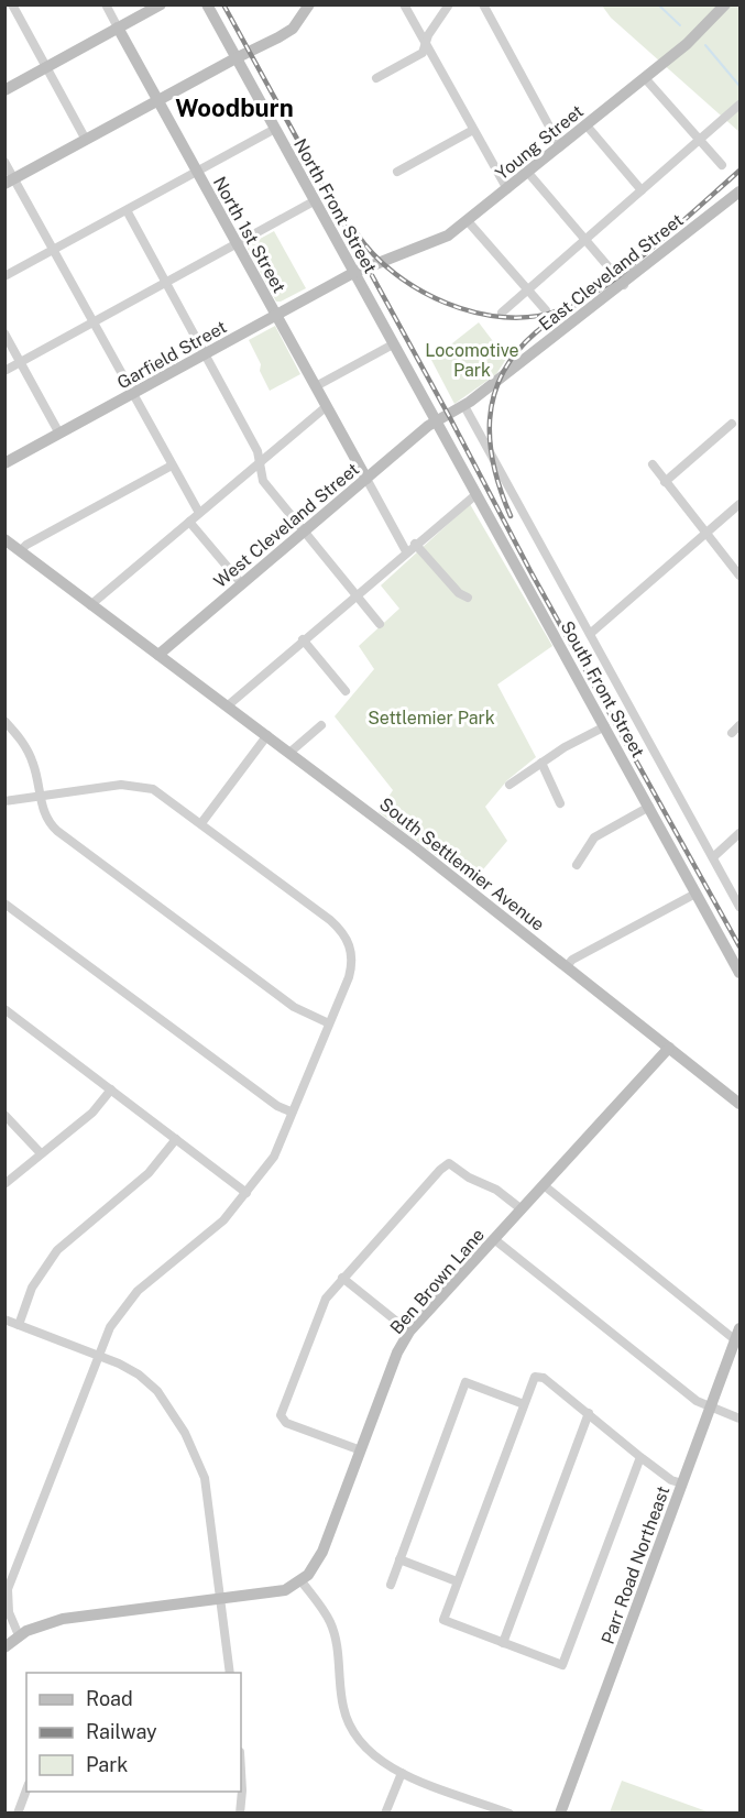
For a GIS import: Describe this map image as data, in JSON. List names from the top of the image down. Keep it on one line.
{"streets":{"street":["Young Street","North Front Street","North 1st Street","East Cleveland Street","Garfield Street","West Cleveland Street","South Front Street","South Settlemier Avenue","Ben Brown Lane","Parr Road Northeast"]},"crossings":[["Young Street","North Front Street"],["Young Street","Garfield Street"],["North Front Street","East Cleveland Street"],["North Front Street","Garfield Street"],["North Front Street","West Cleveland Street"],["North Front Street","South Front Street"],["North 1st Street","Garfield Street"],["North 1st Street","West Cleveland Street"],["East Cleveland Street","West Cleveland Street"],["East Cleveland Street","South Front Street"],["West Cleveland Street","South Front Street"],["West Cleveland Street","South Settlemier Avenue"],["South Settlemier Avenue","Ben Brown Lane"]],"districts":["Woodburn"],"parks":["Locomotive Park","Settlemier Park"],"legend":["Road","Railway","Park"]}
